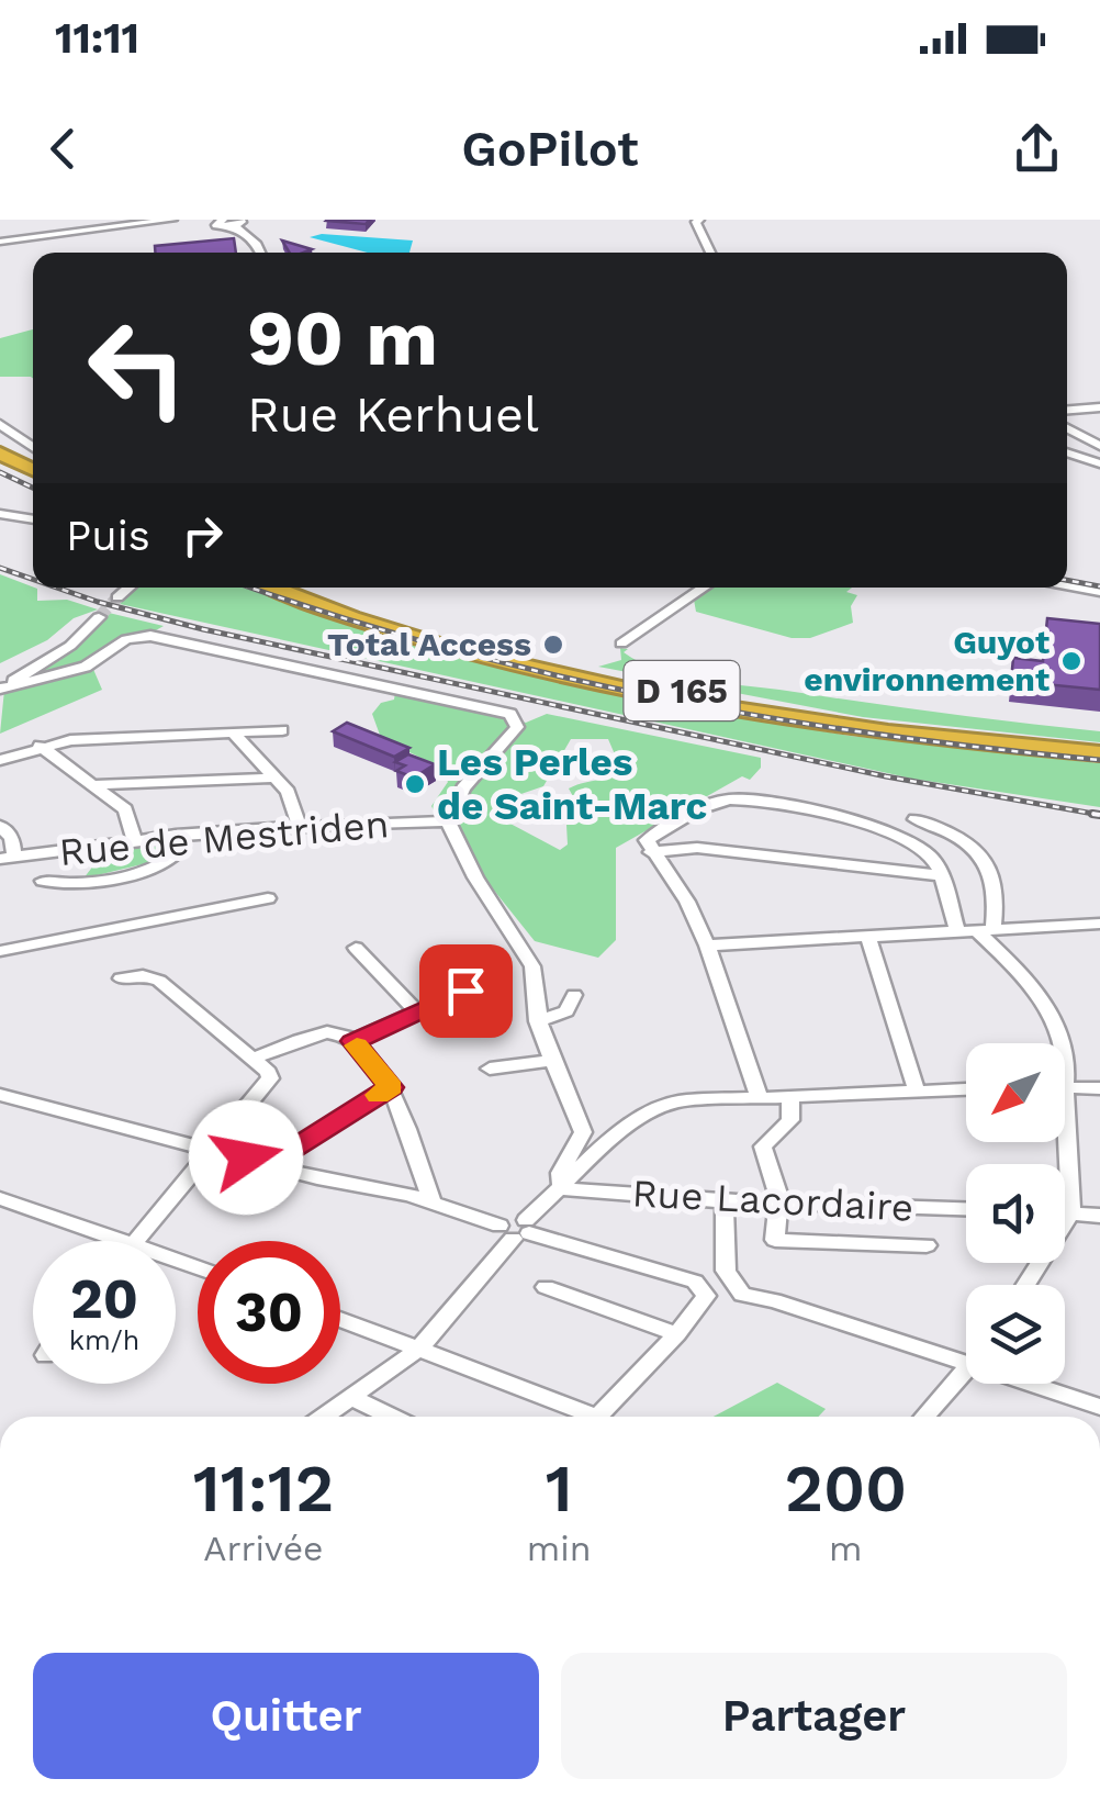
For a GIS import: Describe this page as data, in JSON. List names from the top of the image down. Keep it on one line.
{"streets":{"highway":["D 165"],"street":["Rue de Mestriden","Rue Lacordaire"]},"places":["Total Access","Guyot environnement","Les Perles de Saint-Marc"],"north":"bottom left","page":{"status":"11:11","header":"GoPilot","turn":["90 m","Rue Kerhuel"],"then":"Puis","speed":"20 km/h","limit":"30","eta":["11:12","Arrivée","1","min","200","m"],"buttons":["Quitter","Partager"]}}
